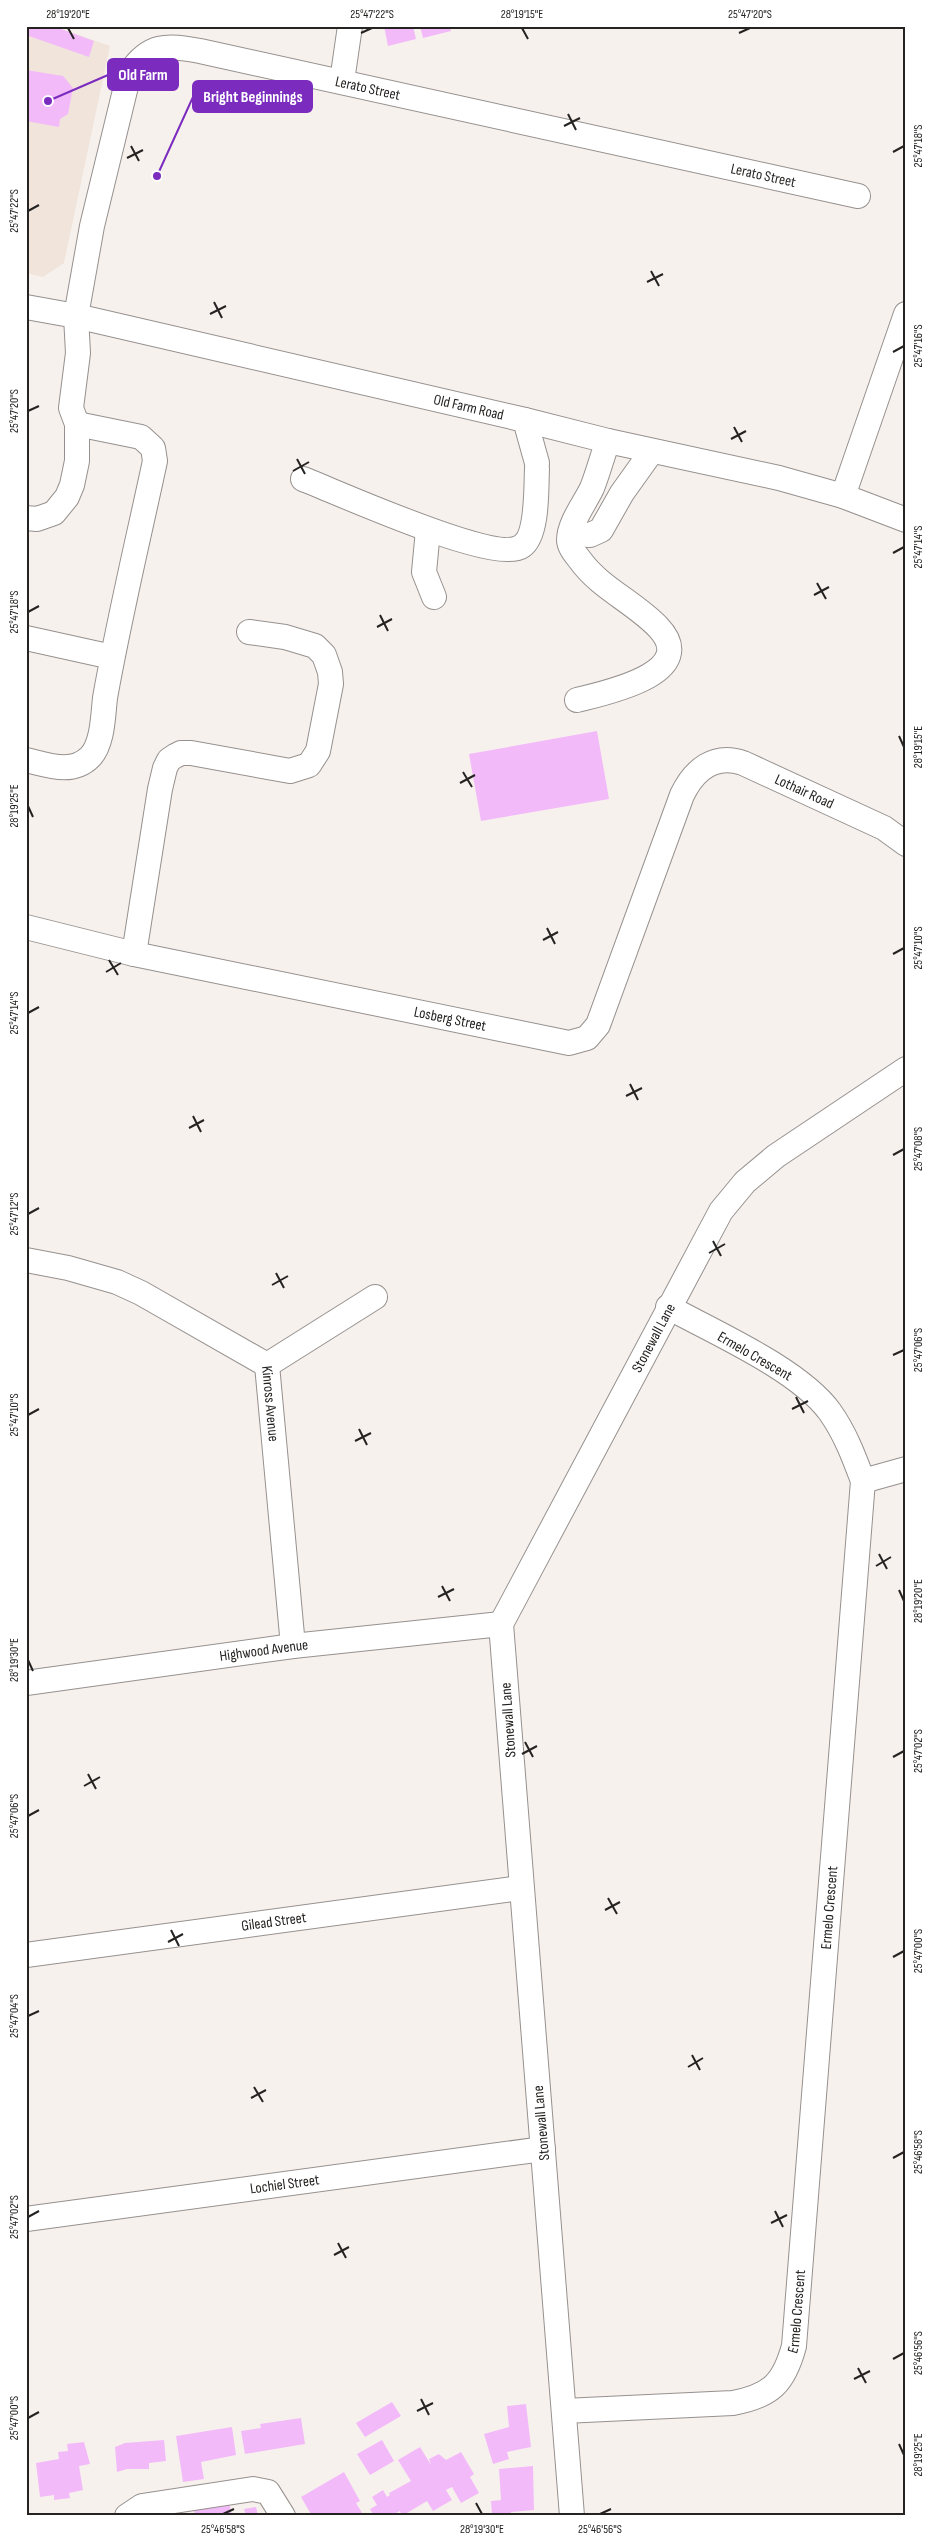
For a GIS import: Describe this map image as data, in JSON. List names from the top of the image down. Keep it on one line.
{"streets":{"street":["Lerato Street","Old Farm Road","Lothair Road","Losberg Street","Stonewall Lane","Ermelo Crescent","Kinross Avenue","Highwood Avenue","Gilead Street","Lochiel Street"]},"crossings":[["Lerato Street","Old Farm Road"],["Lothair Road","Losberg Street"],["Stonewall Lane","Ermelo Crescent"],["Stonewall Lane","Highwood Avenue"],["Stonewall Lane","Gilead Street"],["Stonewall Lane","Lochiel Street"],["Kinross Avenue","Highwood Avenue"]],"places":["Old Farm","Bright Beginnings"],"coordinates":["28°19'20\"E","25°47'22\"S","28°19'15\"E","25°47'20\"S","25°47'18\"S","25°47'16\"S","25°47'14\"S","28°19'25\"E","25°47'10\"S","25°47'08\"S","25°47'12\"S","25°47'06\"S","28°19'30\"E","25°47'02\"S","25°47'00\"S","25°47'04\"S","25°46'58\"S","25°46'56\"S"]}
